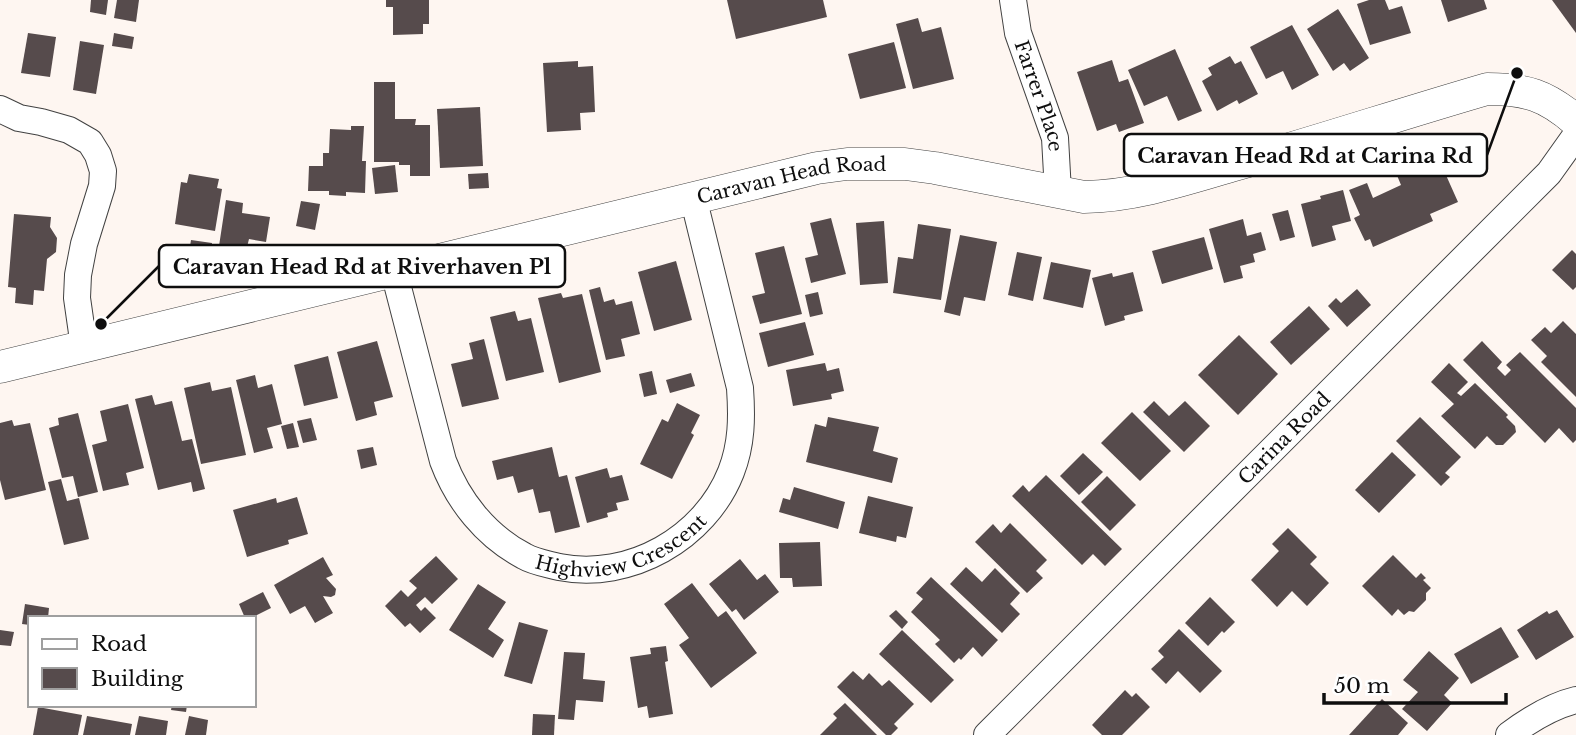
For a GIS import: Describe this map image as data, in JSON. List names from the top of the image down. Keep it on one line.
{"streets":{"street":["Farrer Place","Caravan Head Road","Carina Road","Highview Crescent"]},"crossings":[["Farrer Place","Caravan Head Road"],["Caravan Head Road","Highview Crescent"]],"places":["Caravan Head Rd at Carina Rd","Caravan Head Rd at Riverhaven Pl"],"legend":["Road","Building"],"scale_bar":"50 m"}
